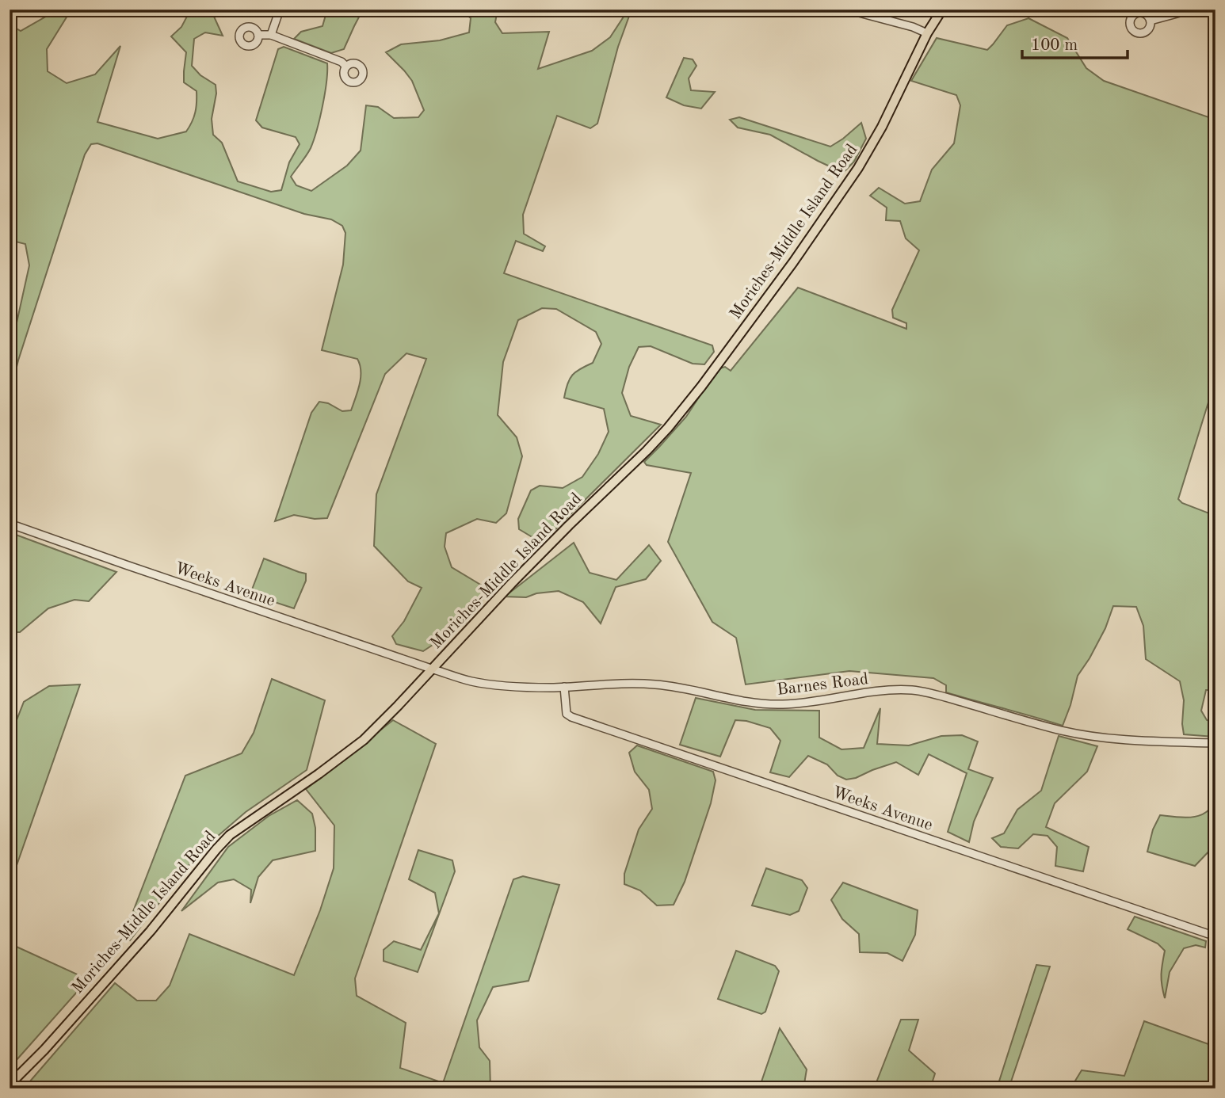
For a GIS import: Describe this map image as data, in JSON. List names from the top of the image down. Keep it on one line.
{"streets":{"main road":["Moriches-Middle Island Road"],"street":["Weeks Avenue","Barnes Road"]},"crossings":[["Moriches-Middle Island Road","Weeks Avenue"],["Moriches-Middle Island Road","Barnes Road"],["Weeks Avenue","Barnes Road"]],"scale_bar":"100 m"}
